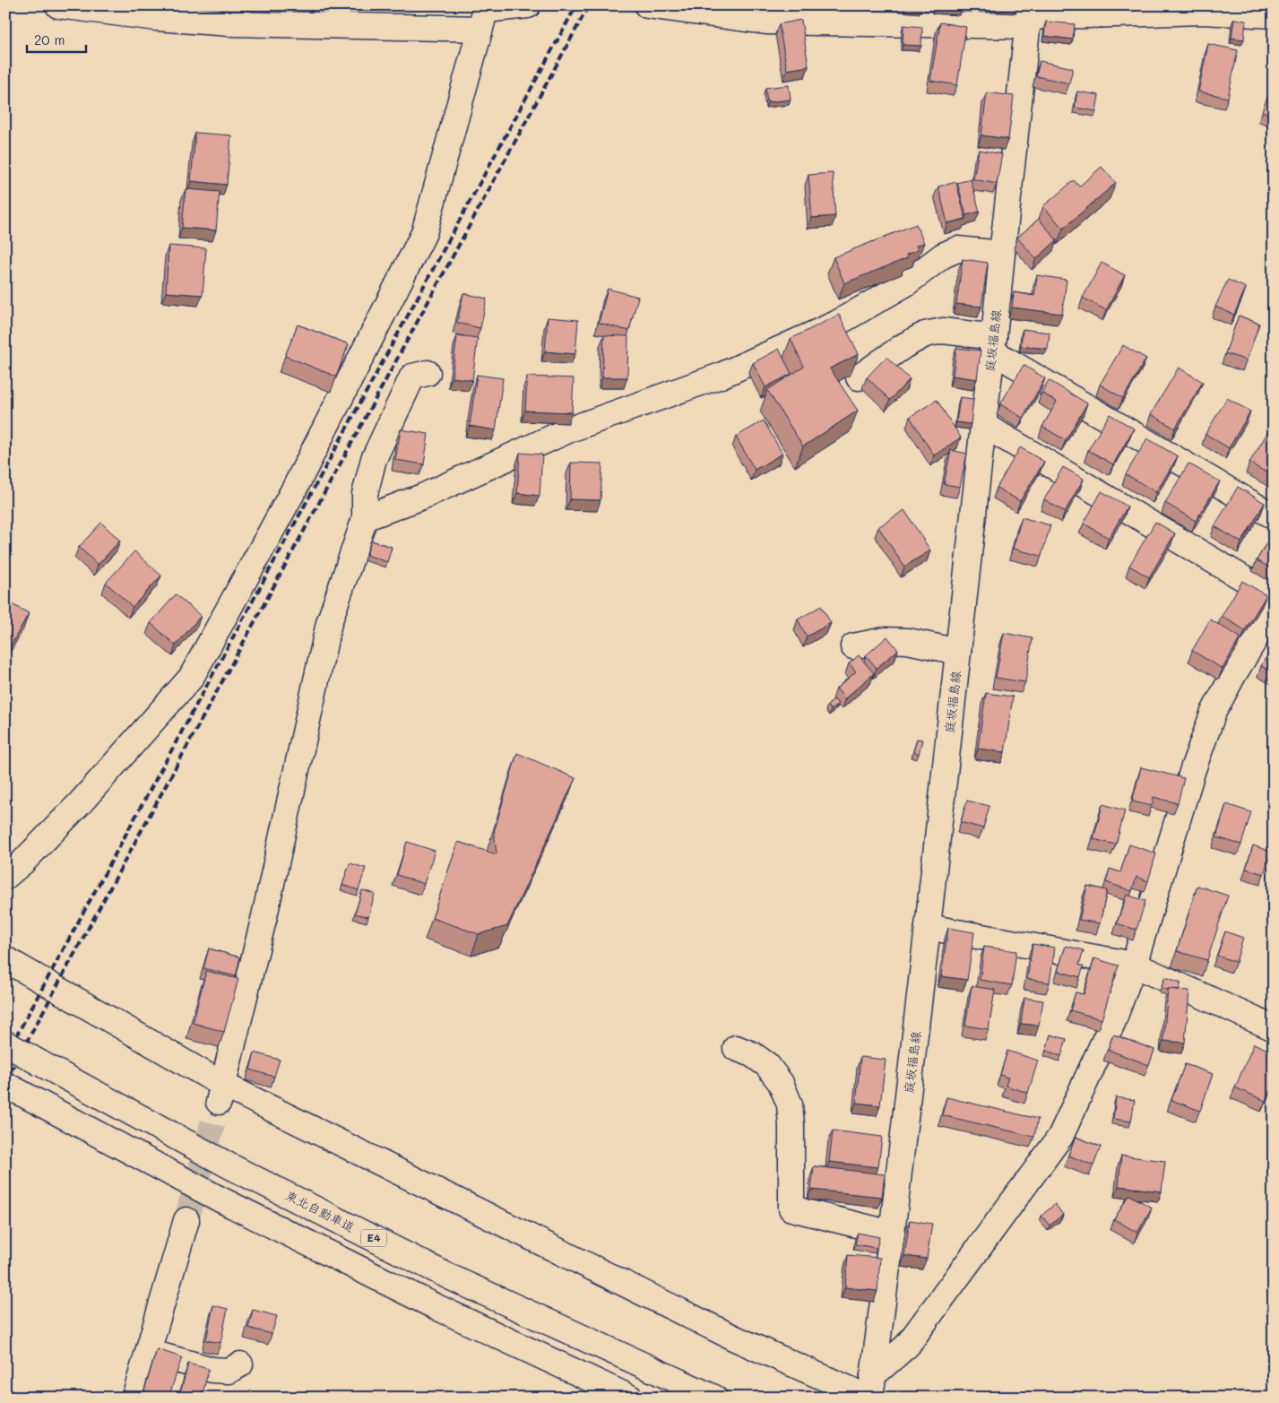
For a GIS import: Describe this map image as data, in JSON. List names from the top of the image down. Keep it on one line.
{"streets":{"main road":["庭坂福島線","東北自動車道","E4"]},"scale_bar":"20 m"}
